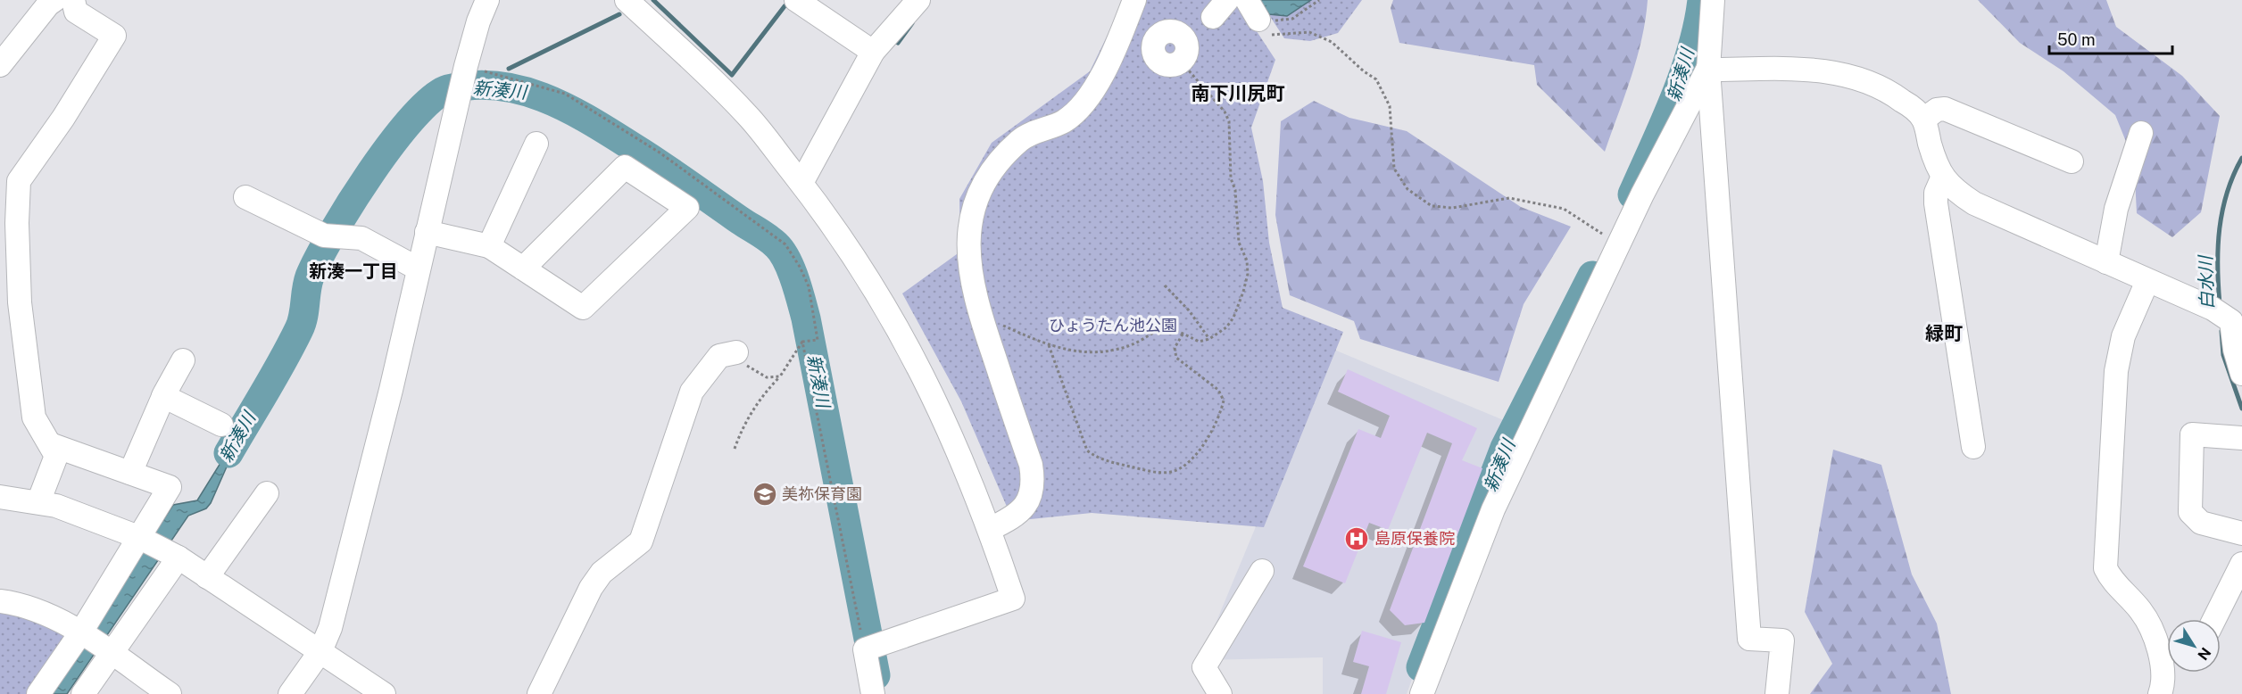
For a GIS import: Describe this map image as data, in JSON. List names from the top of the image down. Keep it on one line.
{"districts":["南下川尻町","新湊一丁目","緑町"],"water":["新湊川","白水川"],"parks":["ひょうたん池公園"],"places":{"school or university":["美祢保育園"],"hospital":["島原保養院"]},"scale_bar":"50 m","north":"bottom right"}
